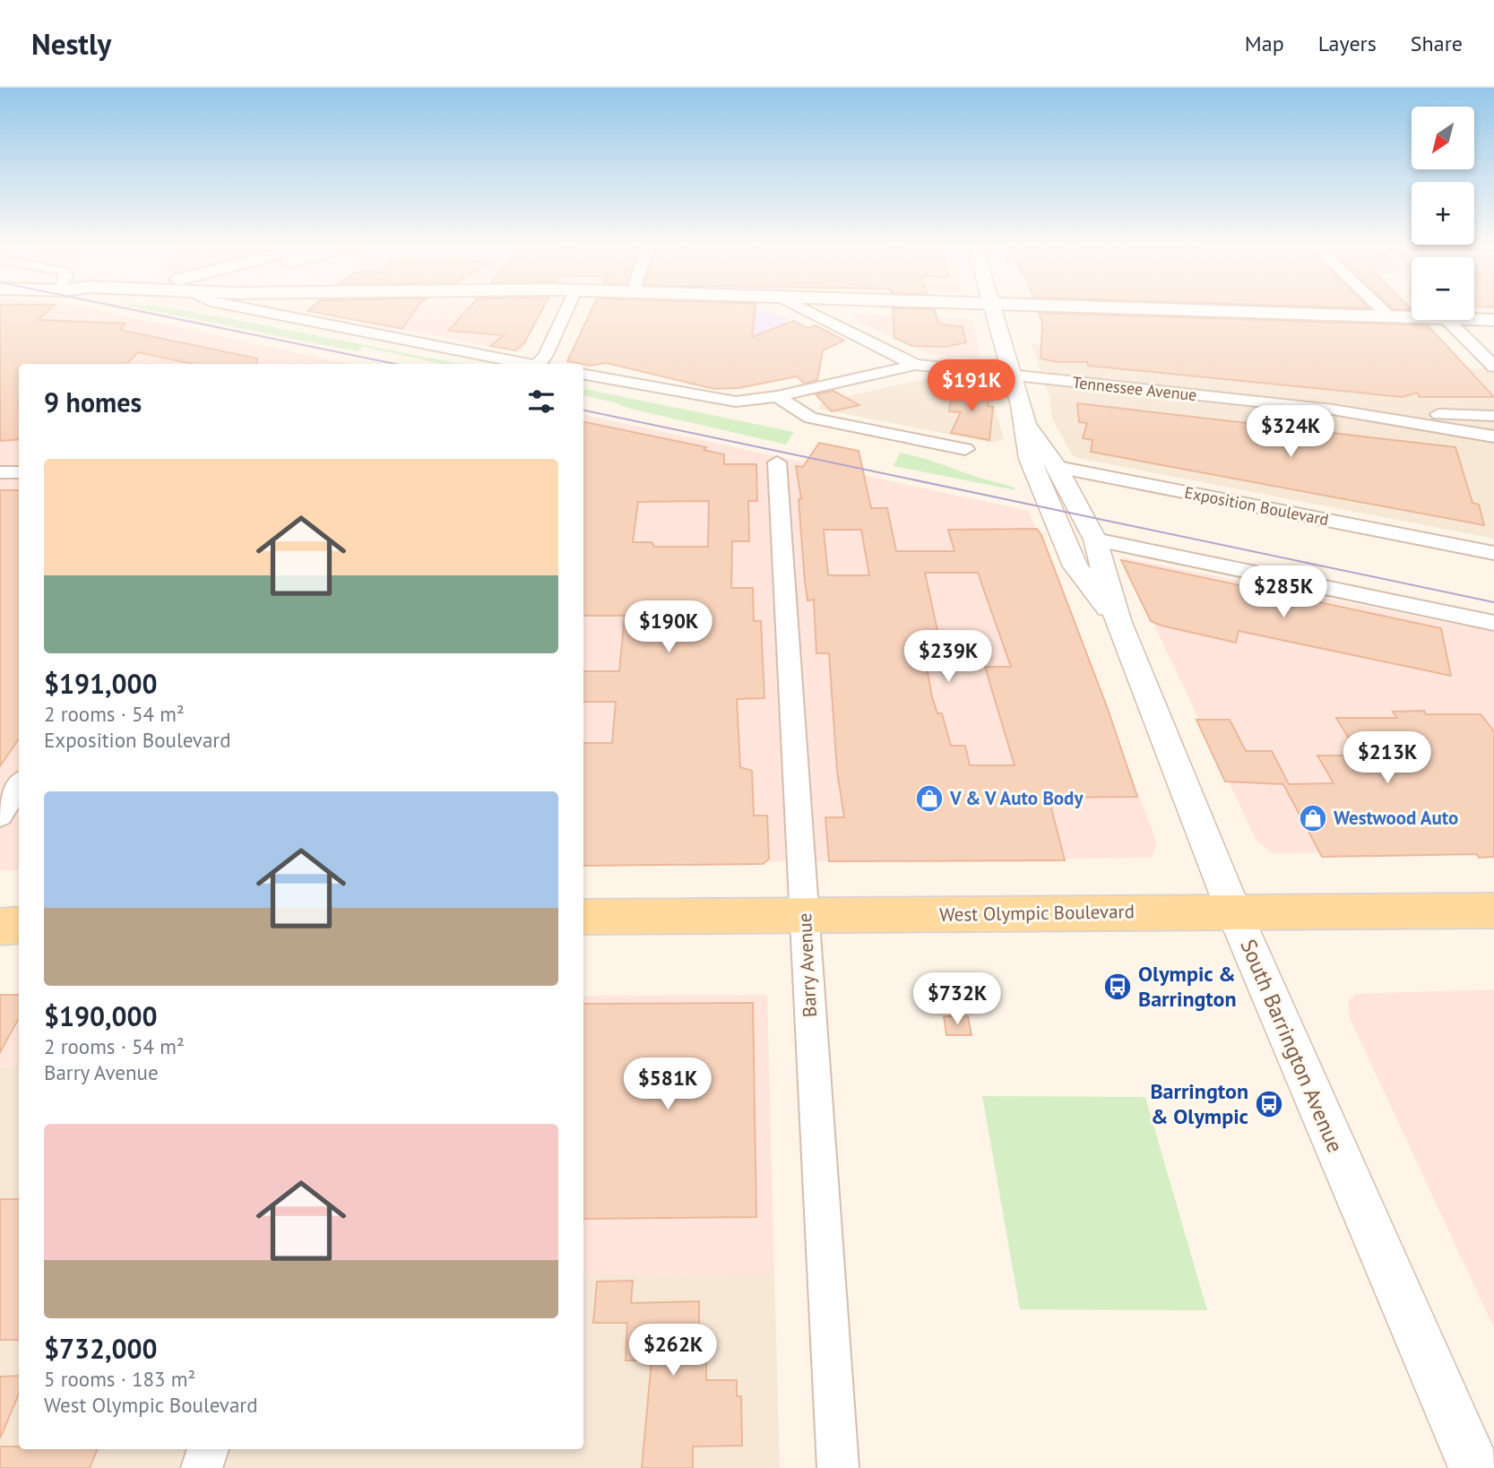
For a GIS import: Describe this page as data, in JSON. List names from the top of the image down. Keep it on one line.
{"streets":{"main road":["West Olympic Boulevard"],"street":["Tennessee Avenue","Exposition Boulevard","Barry Avenue","South Barrington Avenue"]},"crossings":[["Tennessee Avenue","South Barrington Avenue"],["Exposition Boulevard","South Barrington Avenue"],["West Olympic Boulevard","Barry Avenue"],["West Olympic Boulevard","South Barrington Avenue"]],"places":{"shop":["V & V Auto Body","Westwood Auto"],"bus stop":["Olympic & Barrington","Barrington & Olympic"]},"north":"bottom left","page":{"header":"Nestly","nav":["Map","Layers","Share"],"map_buttons":["+","−"],"price":["$191K","$324K","$285K","$190K","$239K","$213K","$732K","$581K","$262K"],"heading":"9 homes","list":[{"name":"$191,000","note":"2 rooms · 54 m² · Exposition Boulevard"},{"name":"$190,000","note":"2 rooms · 54 m² · Barry Avenue"},{"name":"$732,000","note":"5 rooms · 183 m² · West Olympic Boulevard"}]}}
